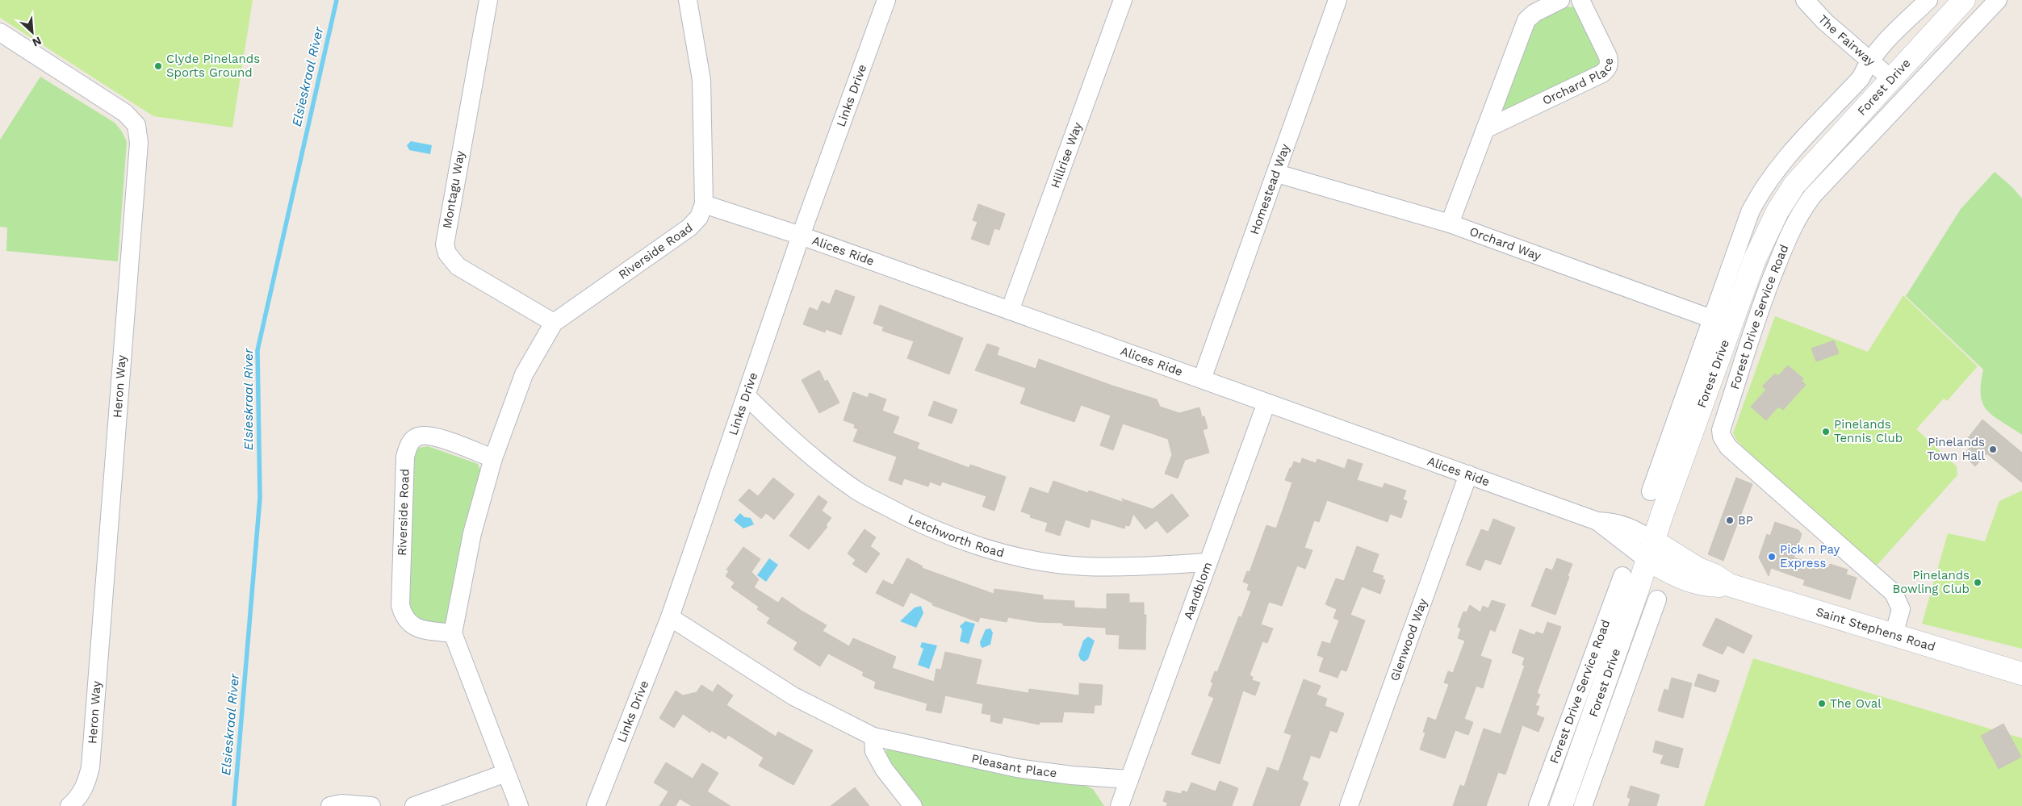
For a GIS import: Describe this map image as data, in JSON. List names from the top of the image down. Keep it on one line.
{"streets":{"main road":["Forest Drive","Saint Stephens Road"],"street":["The Fairway","Orchard Place","Links Drive","Hillrise Way","Montagu Way","Homestead Way","Orchard Way","Riverside Road","Alices Ride","Forest Drive Service Road","Heron Way","Letchworth Road","Aandblom","Glenwood Way","Pleasant Place"]},"crossings":[["The Fairway","Forest Drive"],["Forest Drive","Orchard Way"],["Forest Drive","Alices Ride"],["Forest Drive","Saint Stephens Road"],["Links Drive","Alices Ride"],["Links Drive","Letchworth Road"],["Links Drive","Pleasant Place"],["Hillrise Way","Alices Ride"],["Montagu Way","Riverside Road"],["Homestead Way","Orchard Way"],["Homestead Way","Alices Ride"],["Riverside Road","Alices Ride"],["Alices Ride","Aandblom"],["Alices Ride","Saint Stephens Road"],["Alices Ride","Glenwood Way"],["Forest Drive Service Road","Saint Stephens Road"],["Letchworth Road","Aandblom"],["Aandblom","Pleasant Place"]],"water":["Elsieskraal River"],"places":["Clyde Pinelands Sports Ground","Pinelands Tennis Club","Pinelands Town Hall","BP","Pick n Pay Express","Pinelands Bowling Club","The Oval"],"north":"bottom right"}
